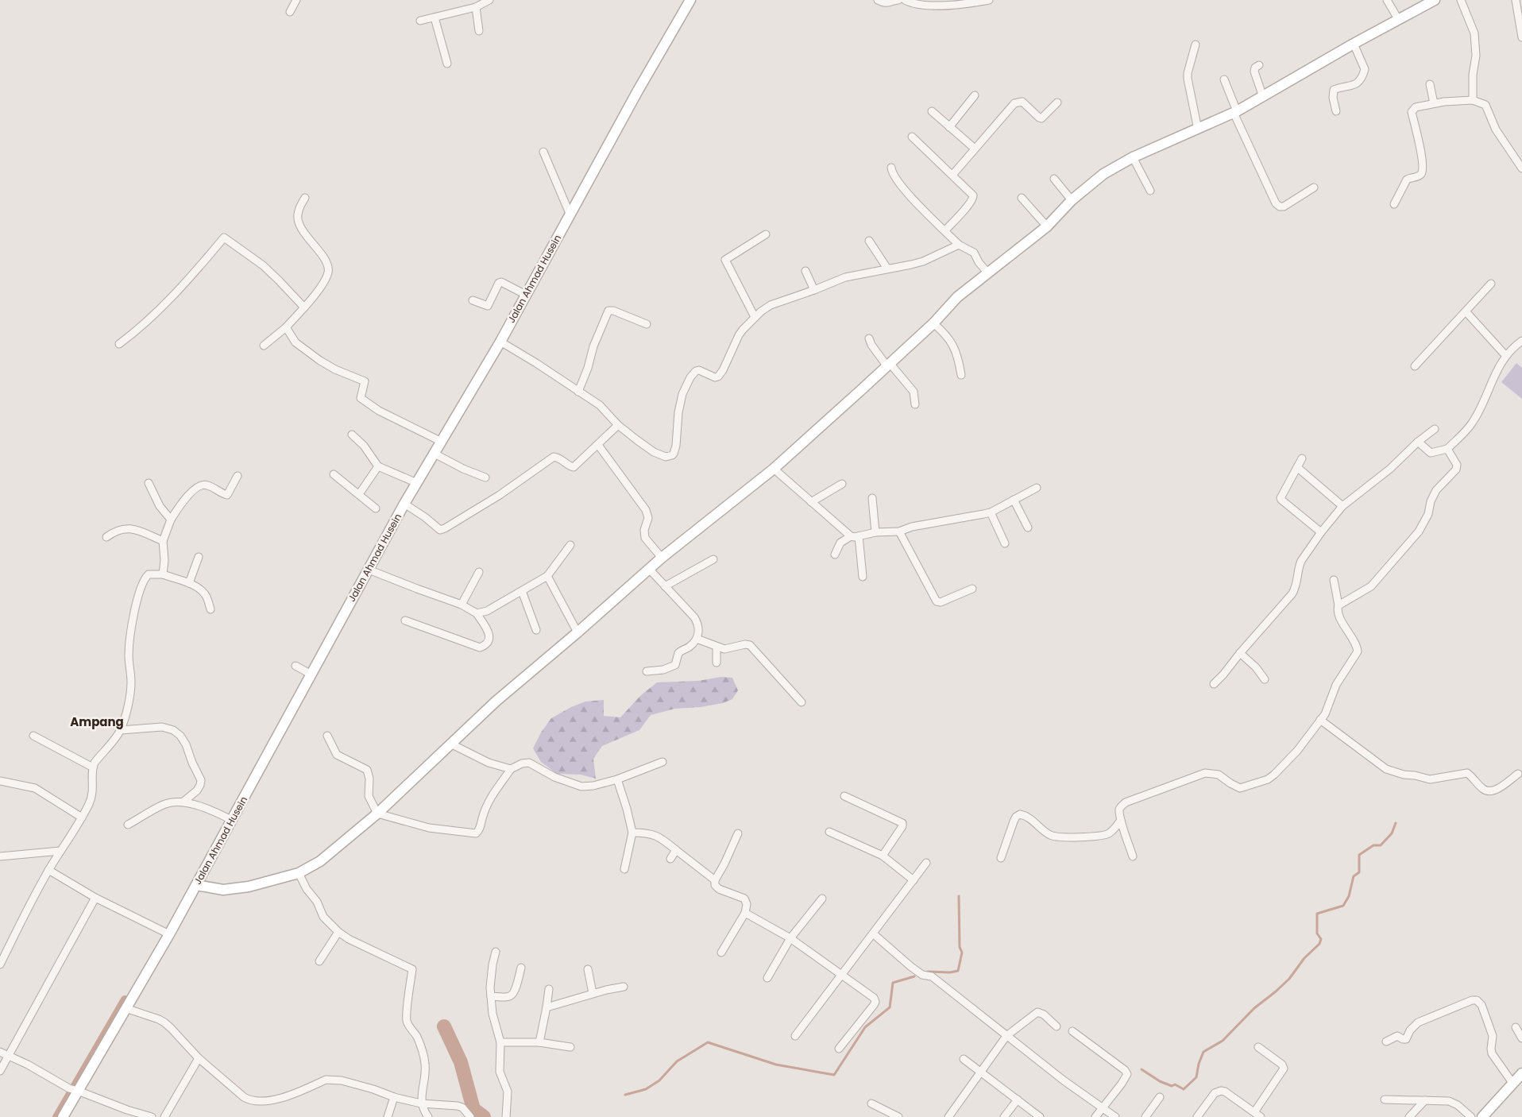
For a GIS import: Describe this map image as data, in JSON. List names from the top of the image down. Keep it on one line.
{"streets":{"street":["Jalan Ahmad Husein"]},"districts":["Ampang"]}
